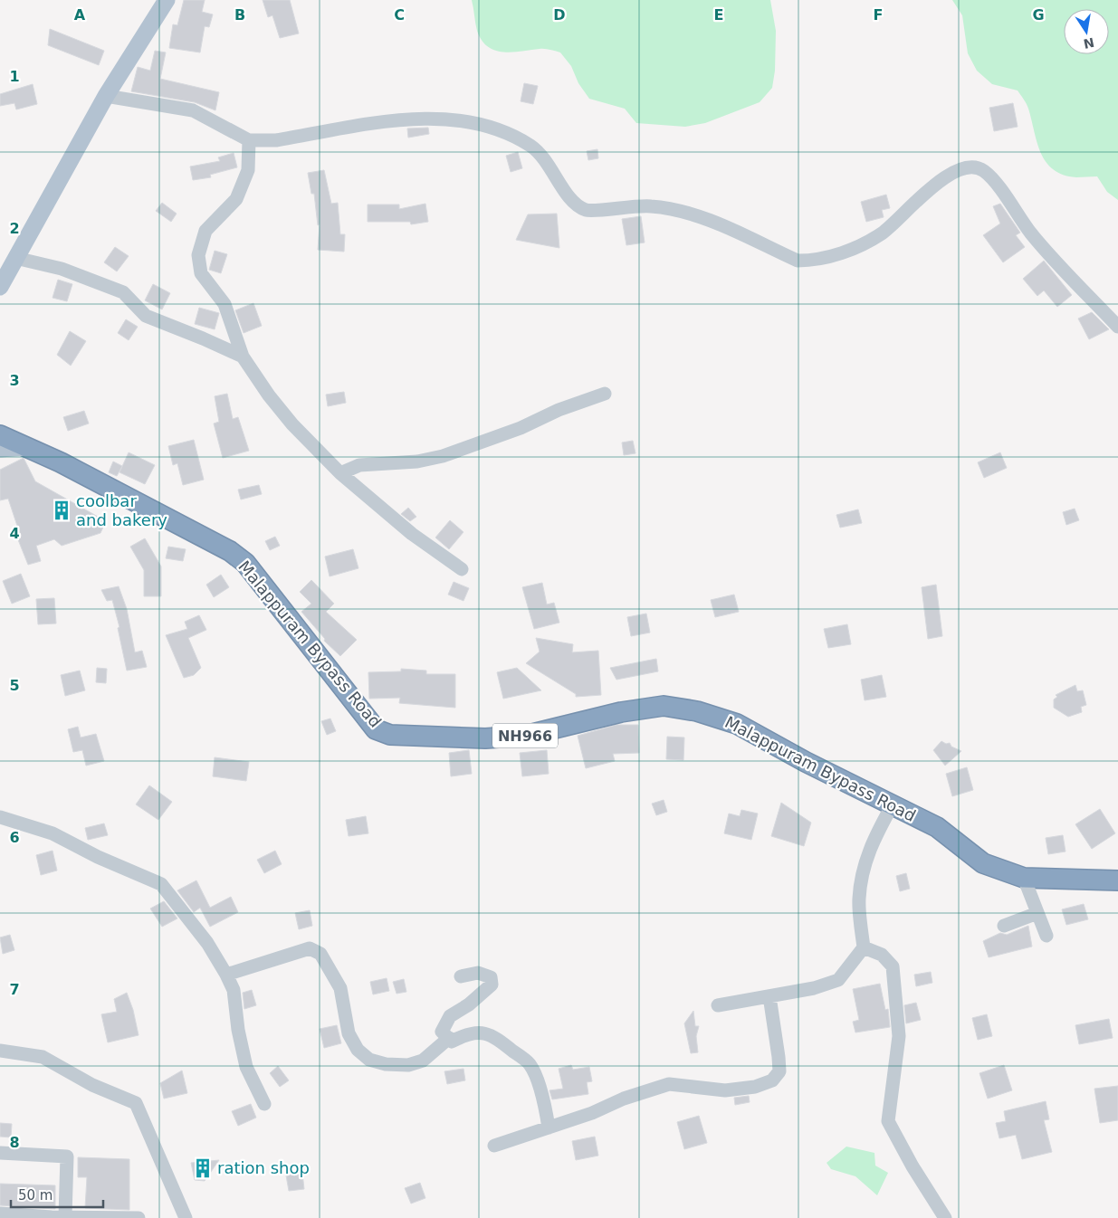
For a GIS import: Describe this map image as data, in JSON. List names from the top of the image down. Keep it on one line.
{"streets":{"highway":["Malappuram Bypass Road","NH966"]},"places":{"building":["coolbar and bakery","ration shop"]},"scale_bar":"50 m","north":"bottom","grid":{"columns":["A","B","C","D","E","F","G"],"rows":["1","2","3","4","5","6","7","8"]}}
